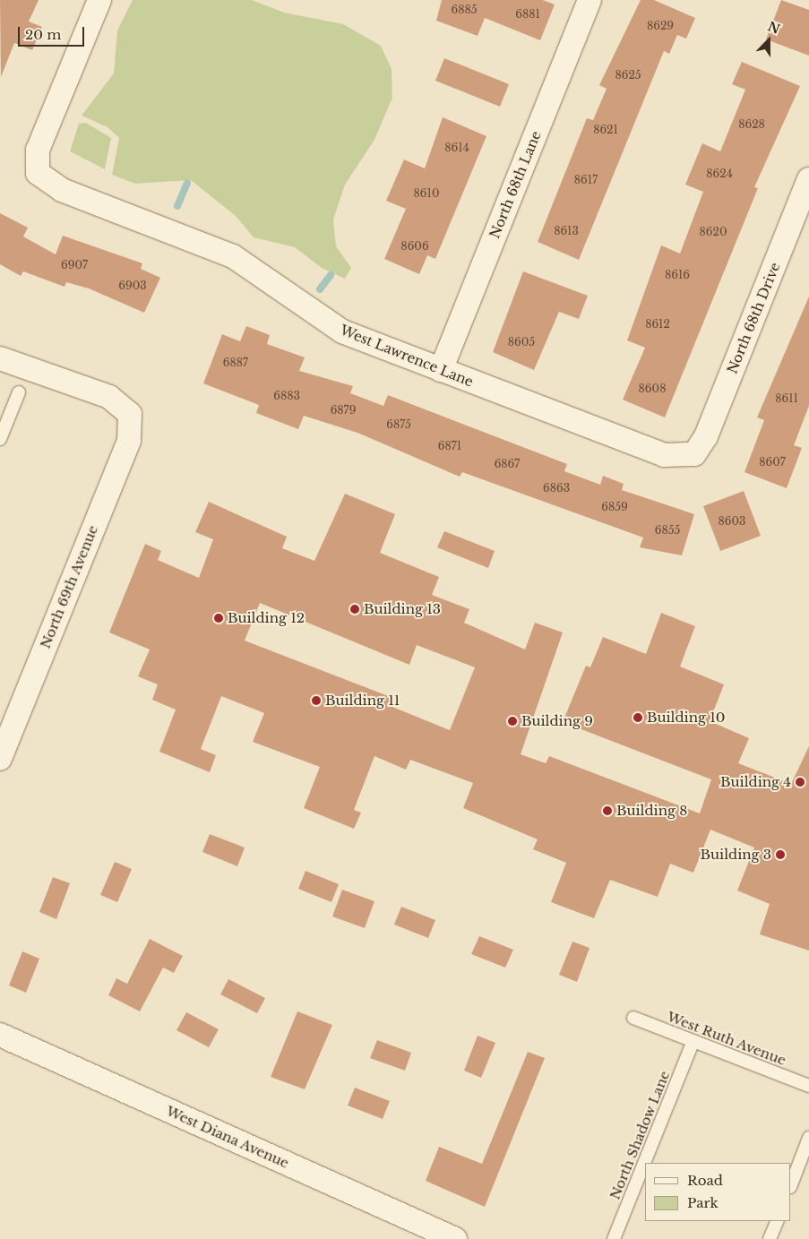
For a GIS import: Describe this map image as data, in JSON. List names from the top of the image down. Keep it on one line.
{"streets":{"street":["North 68th Lane","North 68th Drive","West Lawrence Lane","North 69th Avenue","West Diana Avenue"],"lane":["West Ruth Avenue","North Shadow Lane"]},"crossings":[["North 68th Lane","West Lawrence Lane"],["North 68th Drive","West Lawrence Lane"],["West Ruth Avenue","North Shadow Lane"]],"places":["Building 13","Building 12","Building 11","Building 10","Building 9","Building 4","Building 8","Building 3"],"house_numbers":["6885","6881","8629","8625","8628","8621","8614","8624","8617","8610","8613","8620","8606","6907","8616","6903","8612","8605","6887","8608","6883","8611","6879","6875","6871","8607","6867","6863","6859","8603","6855"],"legend":["Road","Park"],"scale_bar":"20 m","north":"top"}
